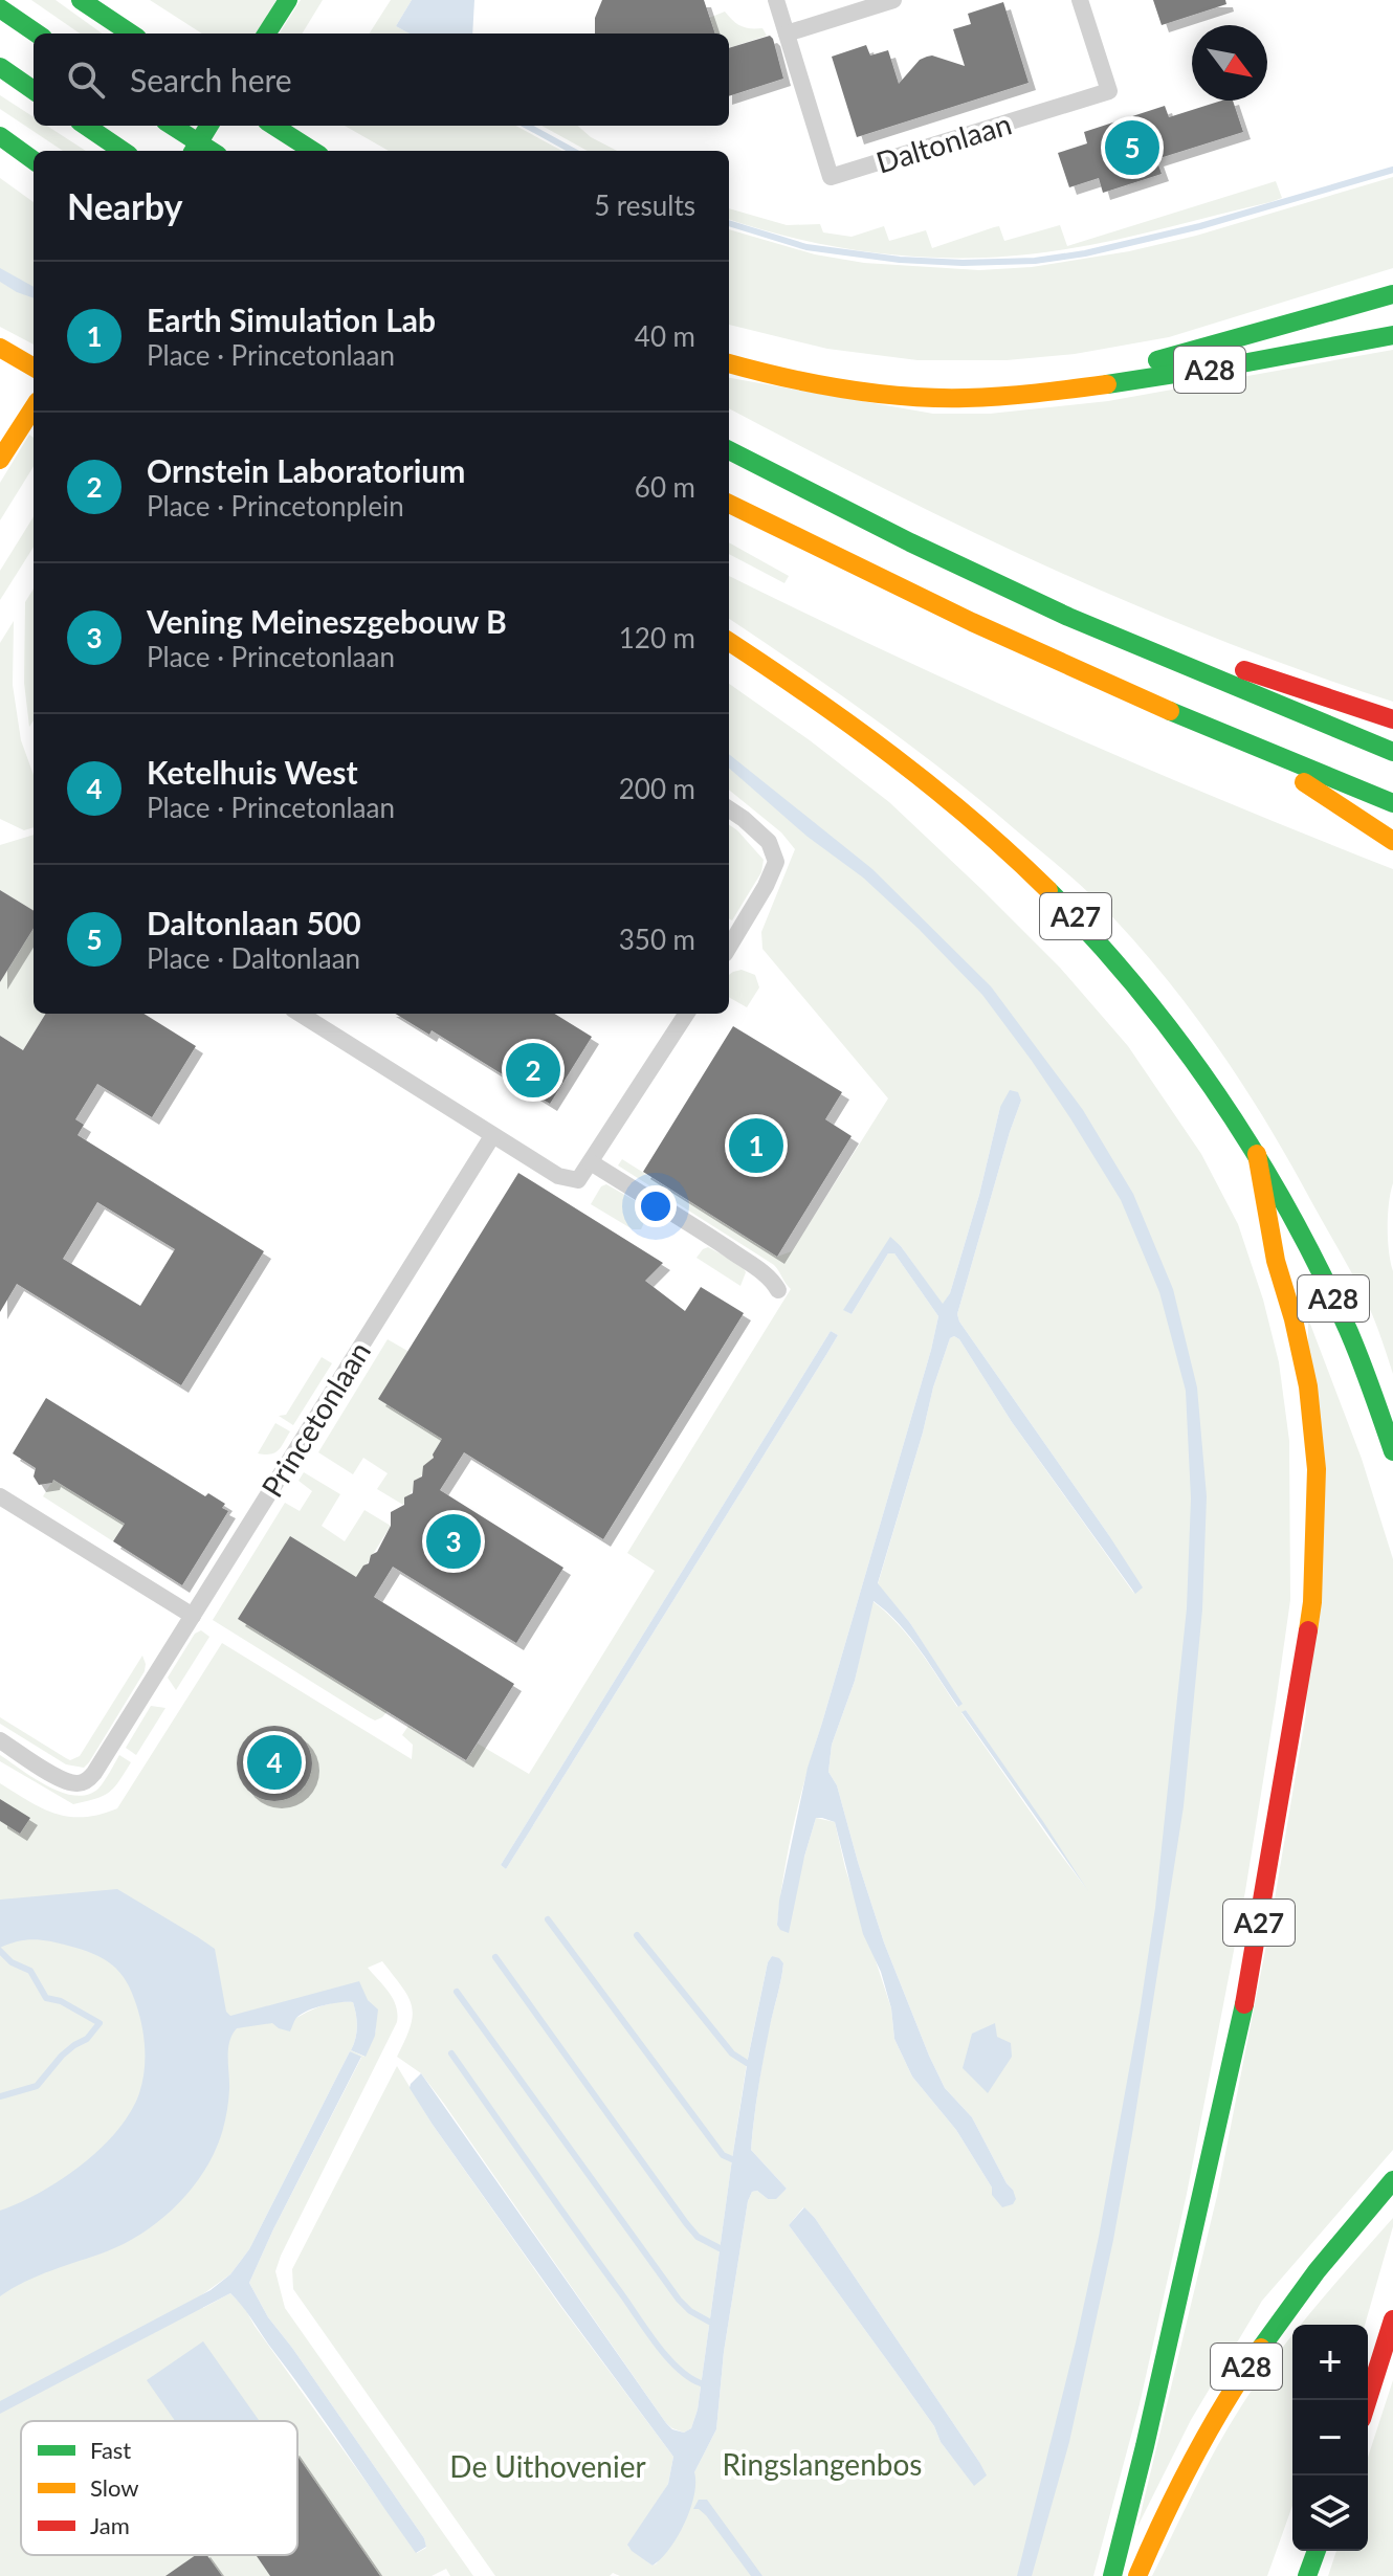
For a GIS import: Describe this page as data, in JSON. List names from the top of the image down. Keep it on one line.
{"streets":{"main road":["A28","A27"],"street":["Daltonlaan","Princetonlaan"]},"crossings":[["A28","A27"]],"parks":["Ringslangenbos","De Uithovenier"],"legend":["Fast","Slow","Jam"],"north":"bottom right","page":{"search":"Search here","pins":["5","2","1","3","4"],"heading":["Nearby","5 results"],"list":[{"mark":"1","name":"Earth Simulation Lab","note":"Place · Princetonlaan","value":"40 m"},{"mark":"2","name":"Ornstein Laboratorium","note":"Place · Princetonplein","value":"60 m"},{"mark":"3","name":"Vening Meineszgebouw B","note":"Place · Princetonlaan","value":"120 m"},{"mark":"4","name":"Ketelhuis West","note":"Place · Princetonlaan","value":"200 m"},{"mark":"5","name":"Daltonlaan 500","note":"Place · Daltonlaan","value":"350 m"}],"map_buttons":["+","−"]}}
